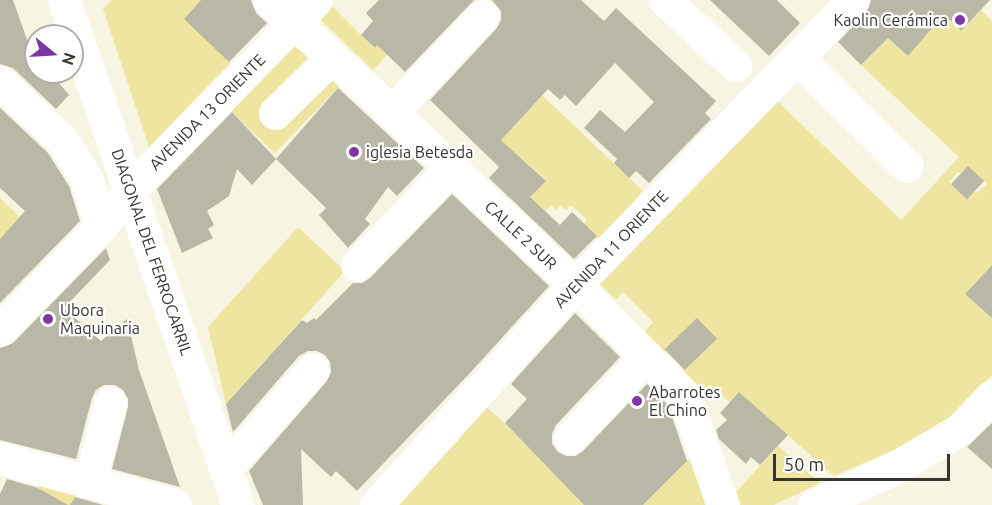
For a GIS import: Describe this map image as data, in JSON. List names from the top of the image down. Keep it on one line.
{"streets":{"street":["AVENIDA 13 ORIENTE","CALLE 2 SUR","AVENIDA 11 ORIENTE","DIAGONAL DEL FERROCARRIL"]},"crossings":[["AVENIDA 13 ORIENTE","CALLE 2 SUR"],["AVENIDA 13 ORIENTE","DIAGONAL DEL FERROCARRIL"],["CALLE 2 SUR","AVENIDA 11 ORIENTE"]],"places":["Kaolin Cerámica","iglesia Betesda","Ubora Maquinaria","Abarrotes El Chino"],"scale_bar":"50 m","north":"right"}
